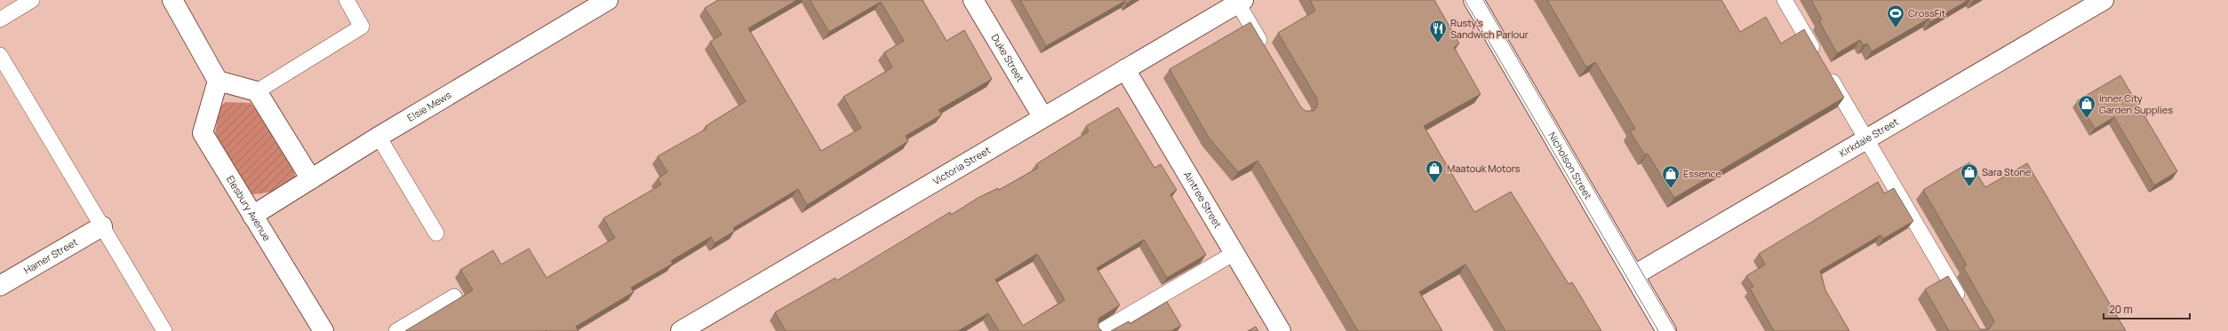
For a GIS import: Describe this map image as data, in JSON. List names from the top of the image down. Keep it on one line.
{"streets":{"street":["Duke Street","Elsie Mews","Kirkdale Street","Victoria Street","Nicholson Street","Aintree Street","Elesbury Avenue","Hamer Street"]},"crossings":[["Duke Street","Victoria Street"],["Elsie Mews","Elesbury Avenue"],["Kirkdale Street","Nicholson Street"],["Victoria Street","Aintree Street"]],"places":{"sports":["CrossFit"],"restaurant":["Rusty's Sandwich Parlour"],"shop":["Inner City Garden Supplies","Maatouk Motors","Sara Stone","Essence"]},"scale_bar":"20 m"}
